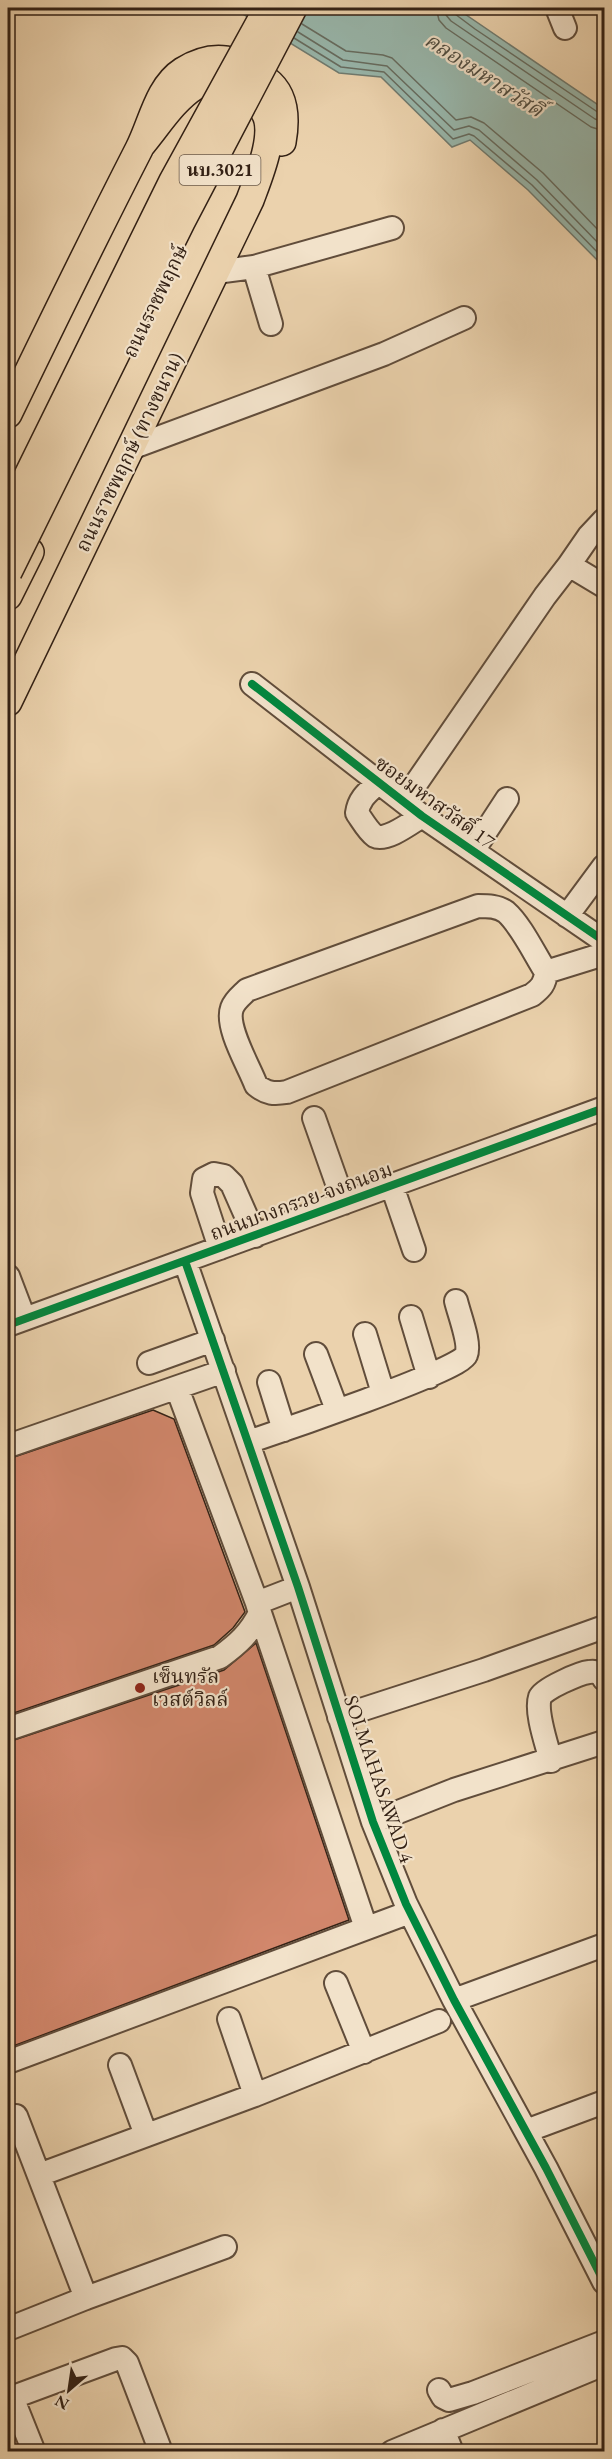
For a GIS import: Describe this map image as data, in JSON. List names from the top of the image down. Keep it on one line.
{"streets":{"main road":["นบ.3021","ถนนราชพฤกษ์","ถนนราชพฤกษ์ (ทางขนาน)"],"street":["ซอยมหาสวัสดิ์ 17","ถนนบางกรวย-จงถนอม","SOI MAHASAWAD 4"]},"crossings":[["ถนนบางกรวย-จงถนอม","SOI MAHASAWAD 4"]],"water":["คลองมหาสวัสดิ์"],"places":["เซ็นทรัล เวสต์วิลล์"],"north":"bottom left"}
